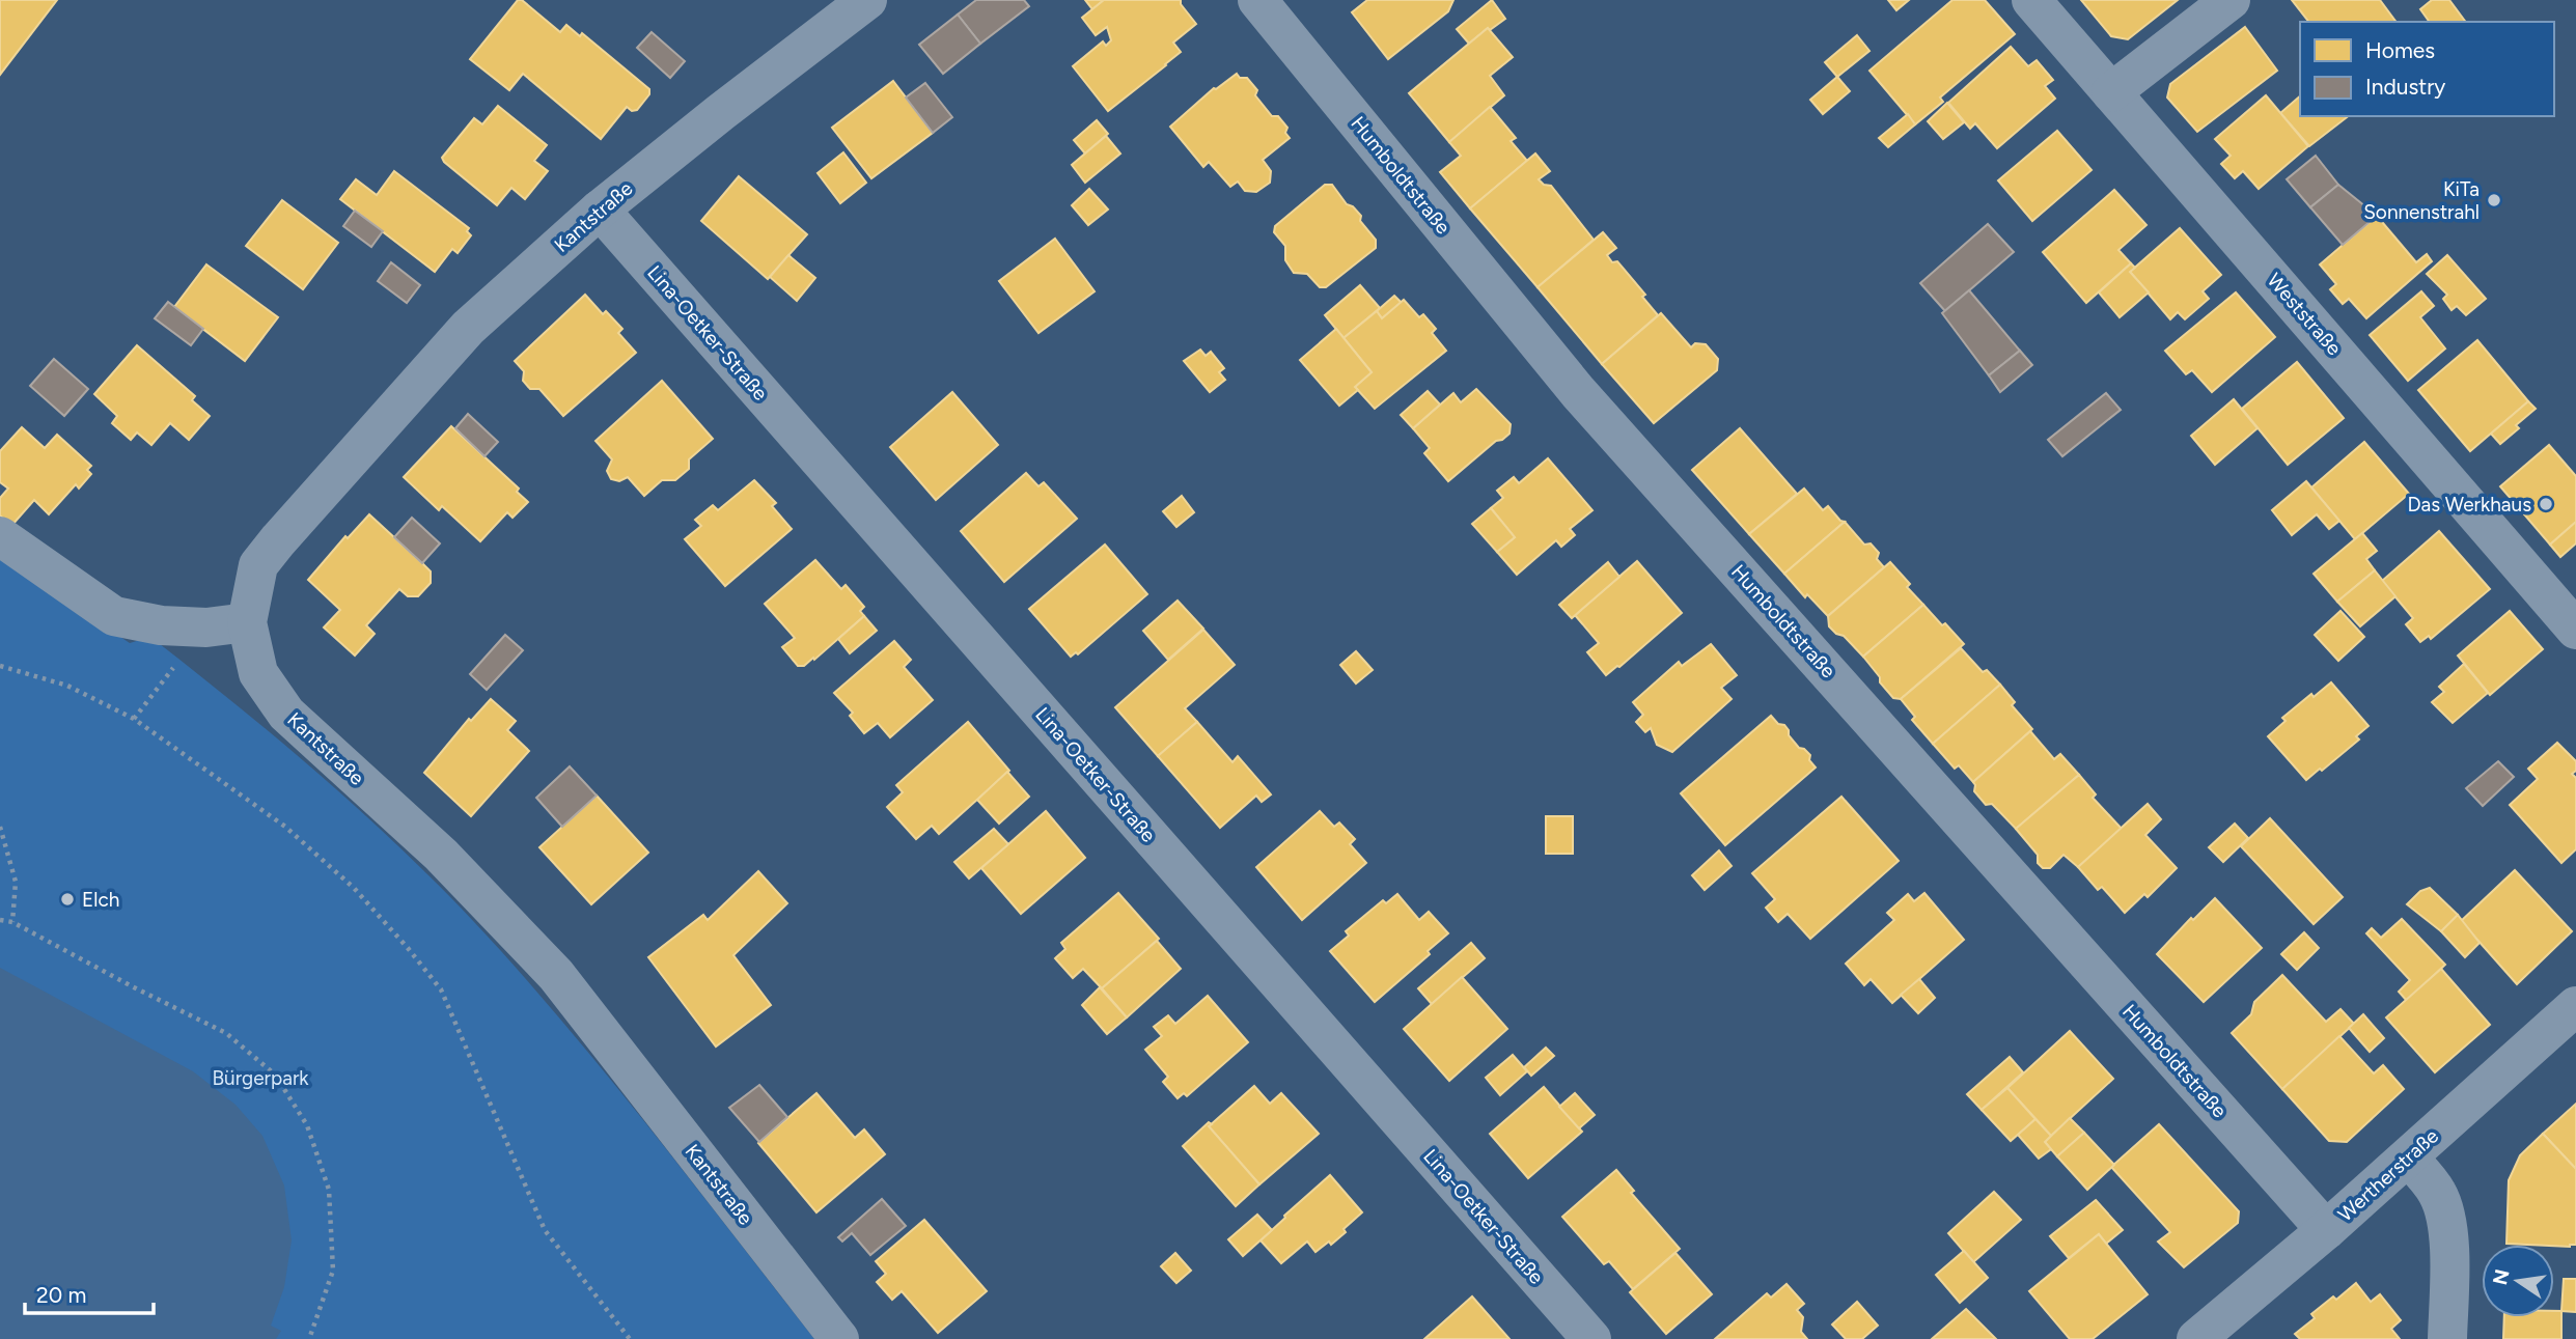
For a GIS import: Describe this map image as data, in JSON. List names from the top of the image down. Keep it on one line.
{"streets":{"street":["Humboldtstraße","Kantstraße","Weststraße","Lina-Oetker-Straße","Wertherstraße"]},"crossings":[["Humboldtstraße","Wertherstraße"],["Kantstraße","Lina-Oetker-Straße"]],"parks":["Bürgerpark"],"places":["KiTa Sonnenstrahl","Das Werkhaus","Elch"],"legend":["Homes","Industry"],"scale_bar":"20 m","north":"left"}
